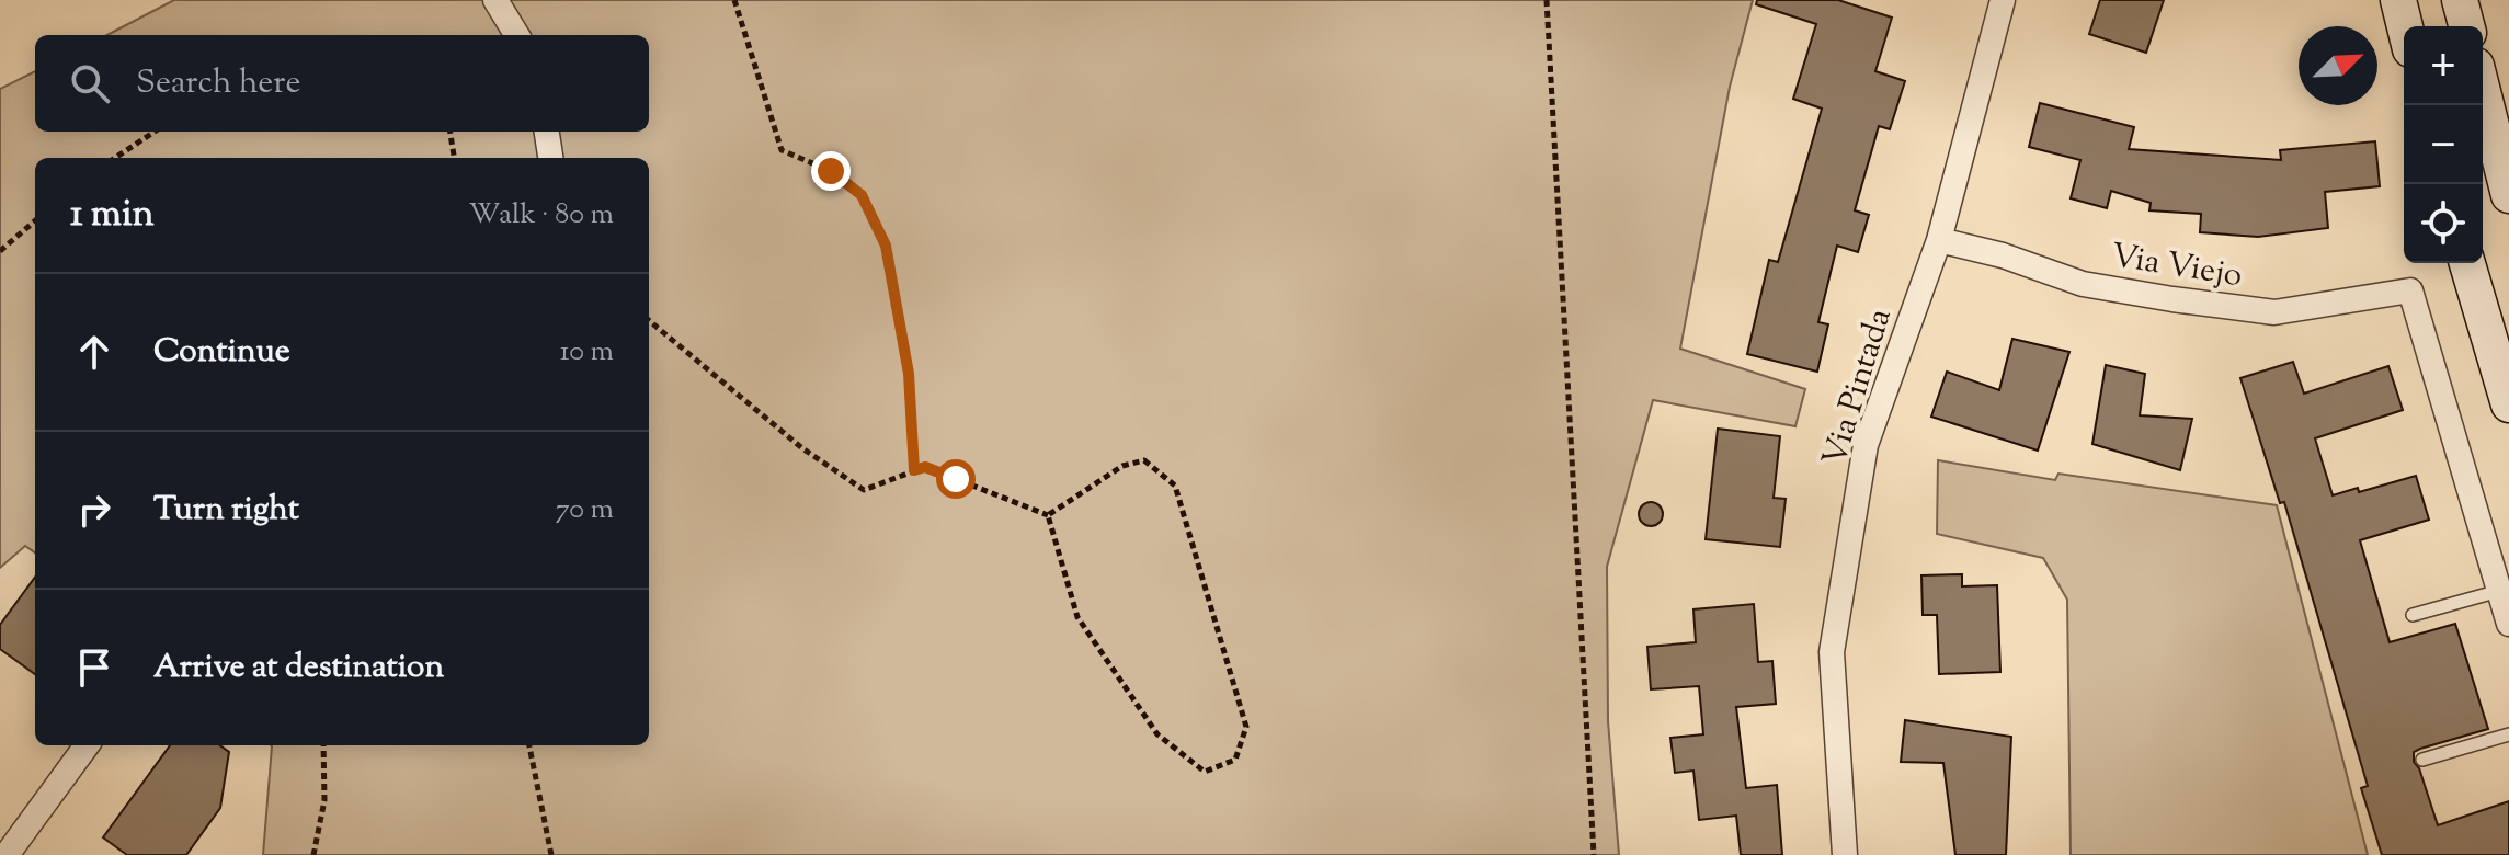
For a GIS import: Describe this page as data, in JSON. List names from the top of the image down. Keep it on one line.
{"streets":{"street":["Via Viejo","Via Pintada"]},"crossings":[["Via Viejo","Via Pintada"]],"north":"top right","page":{"map_buttons":["+","−"],"search":"Search here","heading":["1 min","Walk · 80 m"],"list":[["Continue","10 m"],["Turn right","70 m"],"Arrive at destination"]}}
